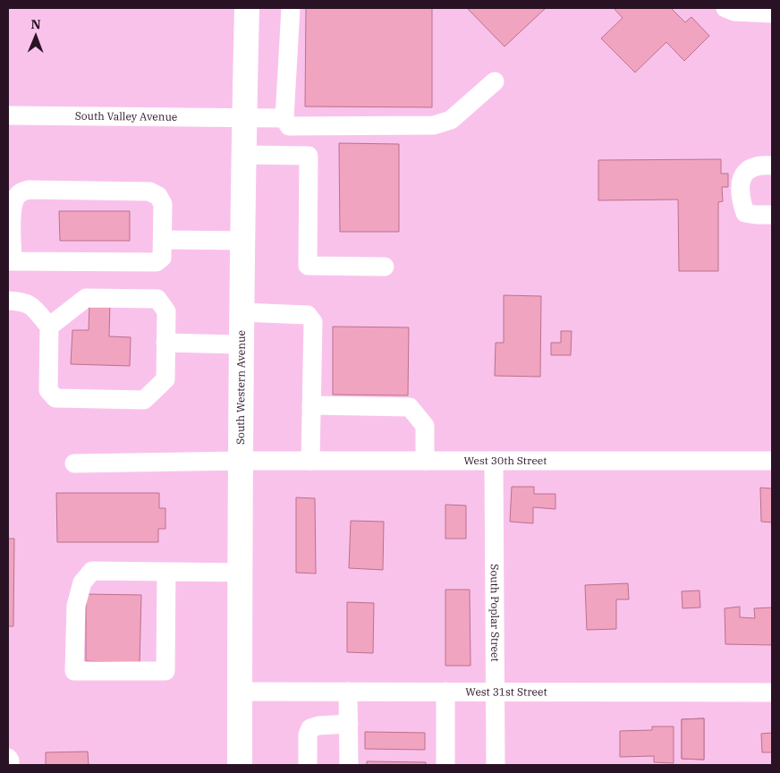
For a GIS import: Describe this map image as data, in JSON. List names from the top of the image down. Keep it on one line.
{"streets":{"highway":["South Western Avenue"],"street":["South Valley Avenue","West 30th Street","South Poplar Street","West 31st Street"]},"crossings":[["South Valley Avenue","South Western Avenue"],["South Western Avenue","West 30th Street"],["South Western Avenue","West 31st Street"],["West 30th Street","South Poplar Street"],["South Poplar Street","West 31st Street"]],"north":"top"}
